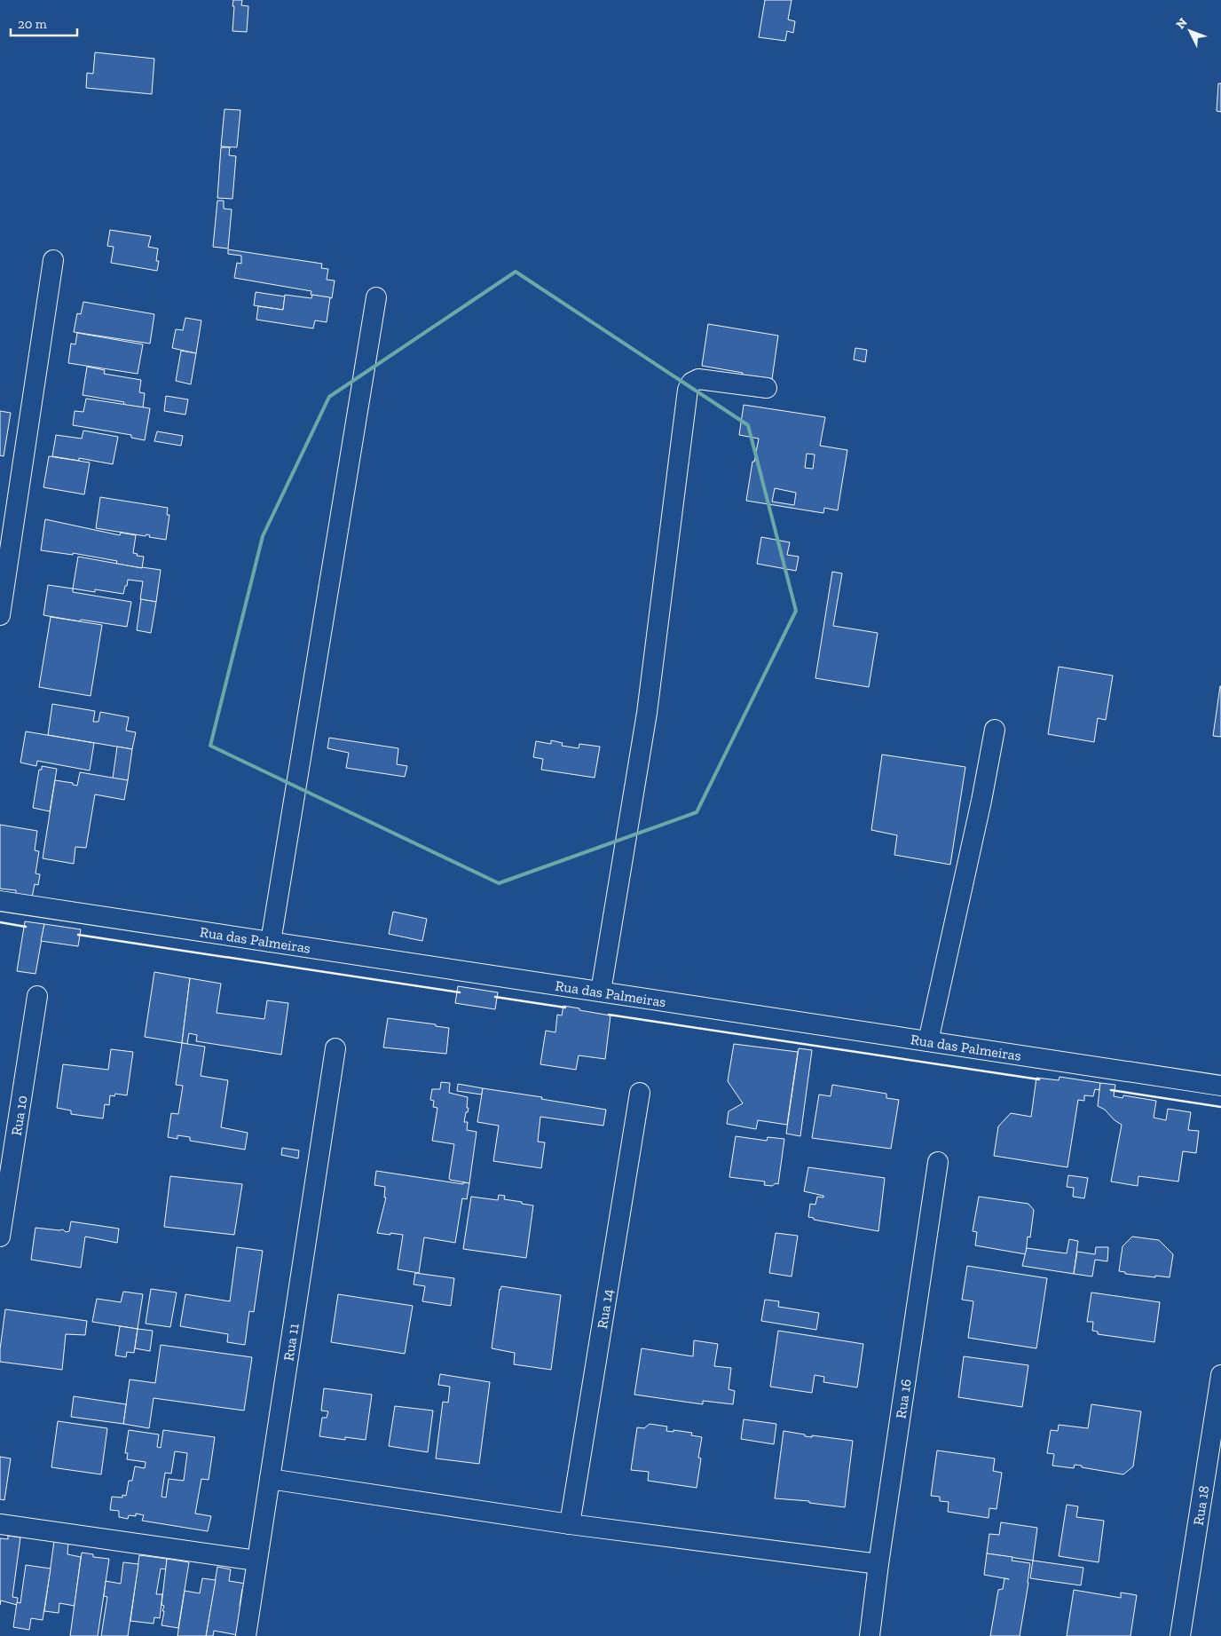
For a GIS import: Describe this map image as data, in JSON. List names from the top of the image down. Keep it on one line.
{"streets":{"street":["Rua das Palmeiras","Rua 10","Rua 14","Rua 11","Rua 16","Rua 18"]},"scale_bar":"20 m","north":"top left"}
